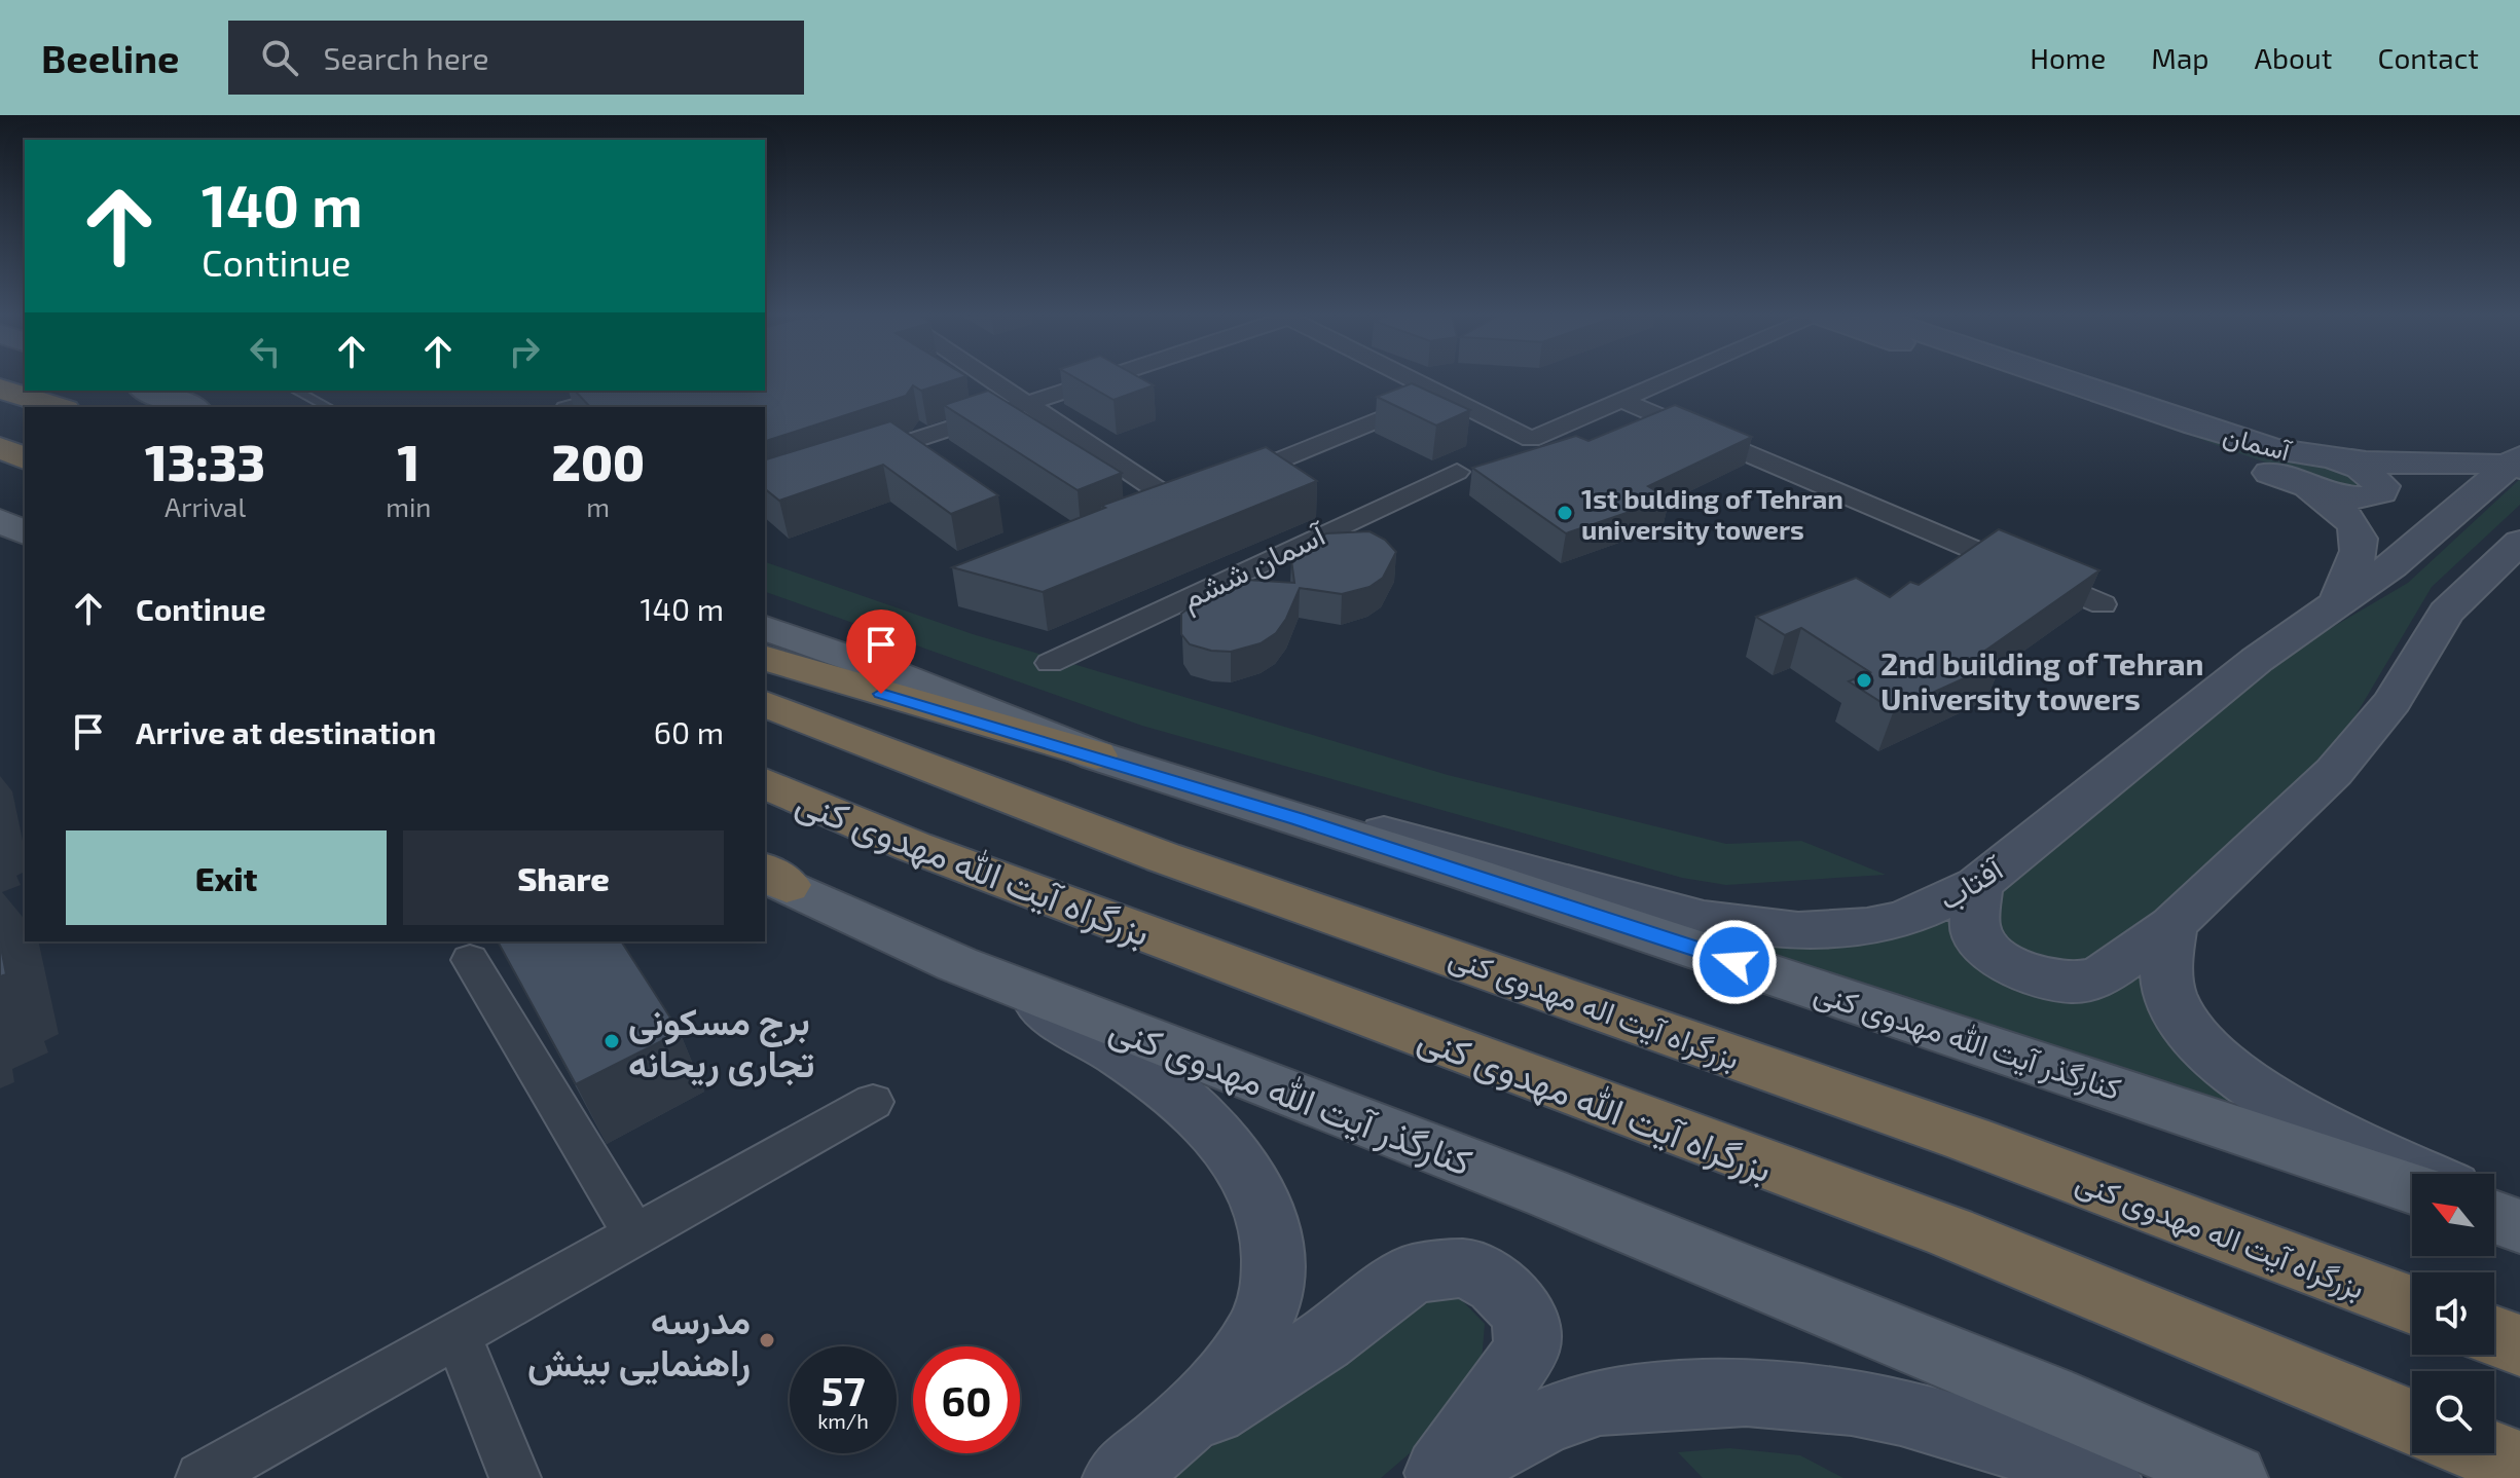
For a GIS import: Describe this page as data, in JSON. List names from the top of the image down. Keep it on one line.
{"streets":{"highway":["بزرگراه آیت الله مهدوی کنی","بزرگراه آیت اله مهدوی کنی"],"main road":["کنارگذر آیت الله مهدوی کنی"],"street":["آسمان","آسمان ششم","آفتاب"]},"crossings":[["آسمان","آفتاب"],["آفتاب","کنارگذر آیت الله مهدوی کنی"]],"places":["1st bulding of Tehran university towers","2nd building of Tehran University towers","برج مسکونی تجاری ریحانه","مدرسه راهنمایی بینش"],"north":"top left","page":{"header":"Beeline","search":"Search here","nav":["Home","Map","About","Contact"],"turn":["140 m","Continue"],"eta":["13:33","Arrival","1","min","200","m"],"list":[{"name":"Continue","value":"140 m"},{"name":"Arrive at destination","value":"60 m"}],"buttons":["Exit","Share"],"speed":"57 km/h","limit":"60"}}
